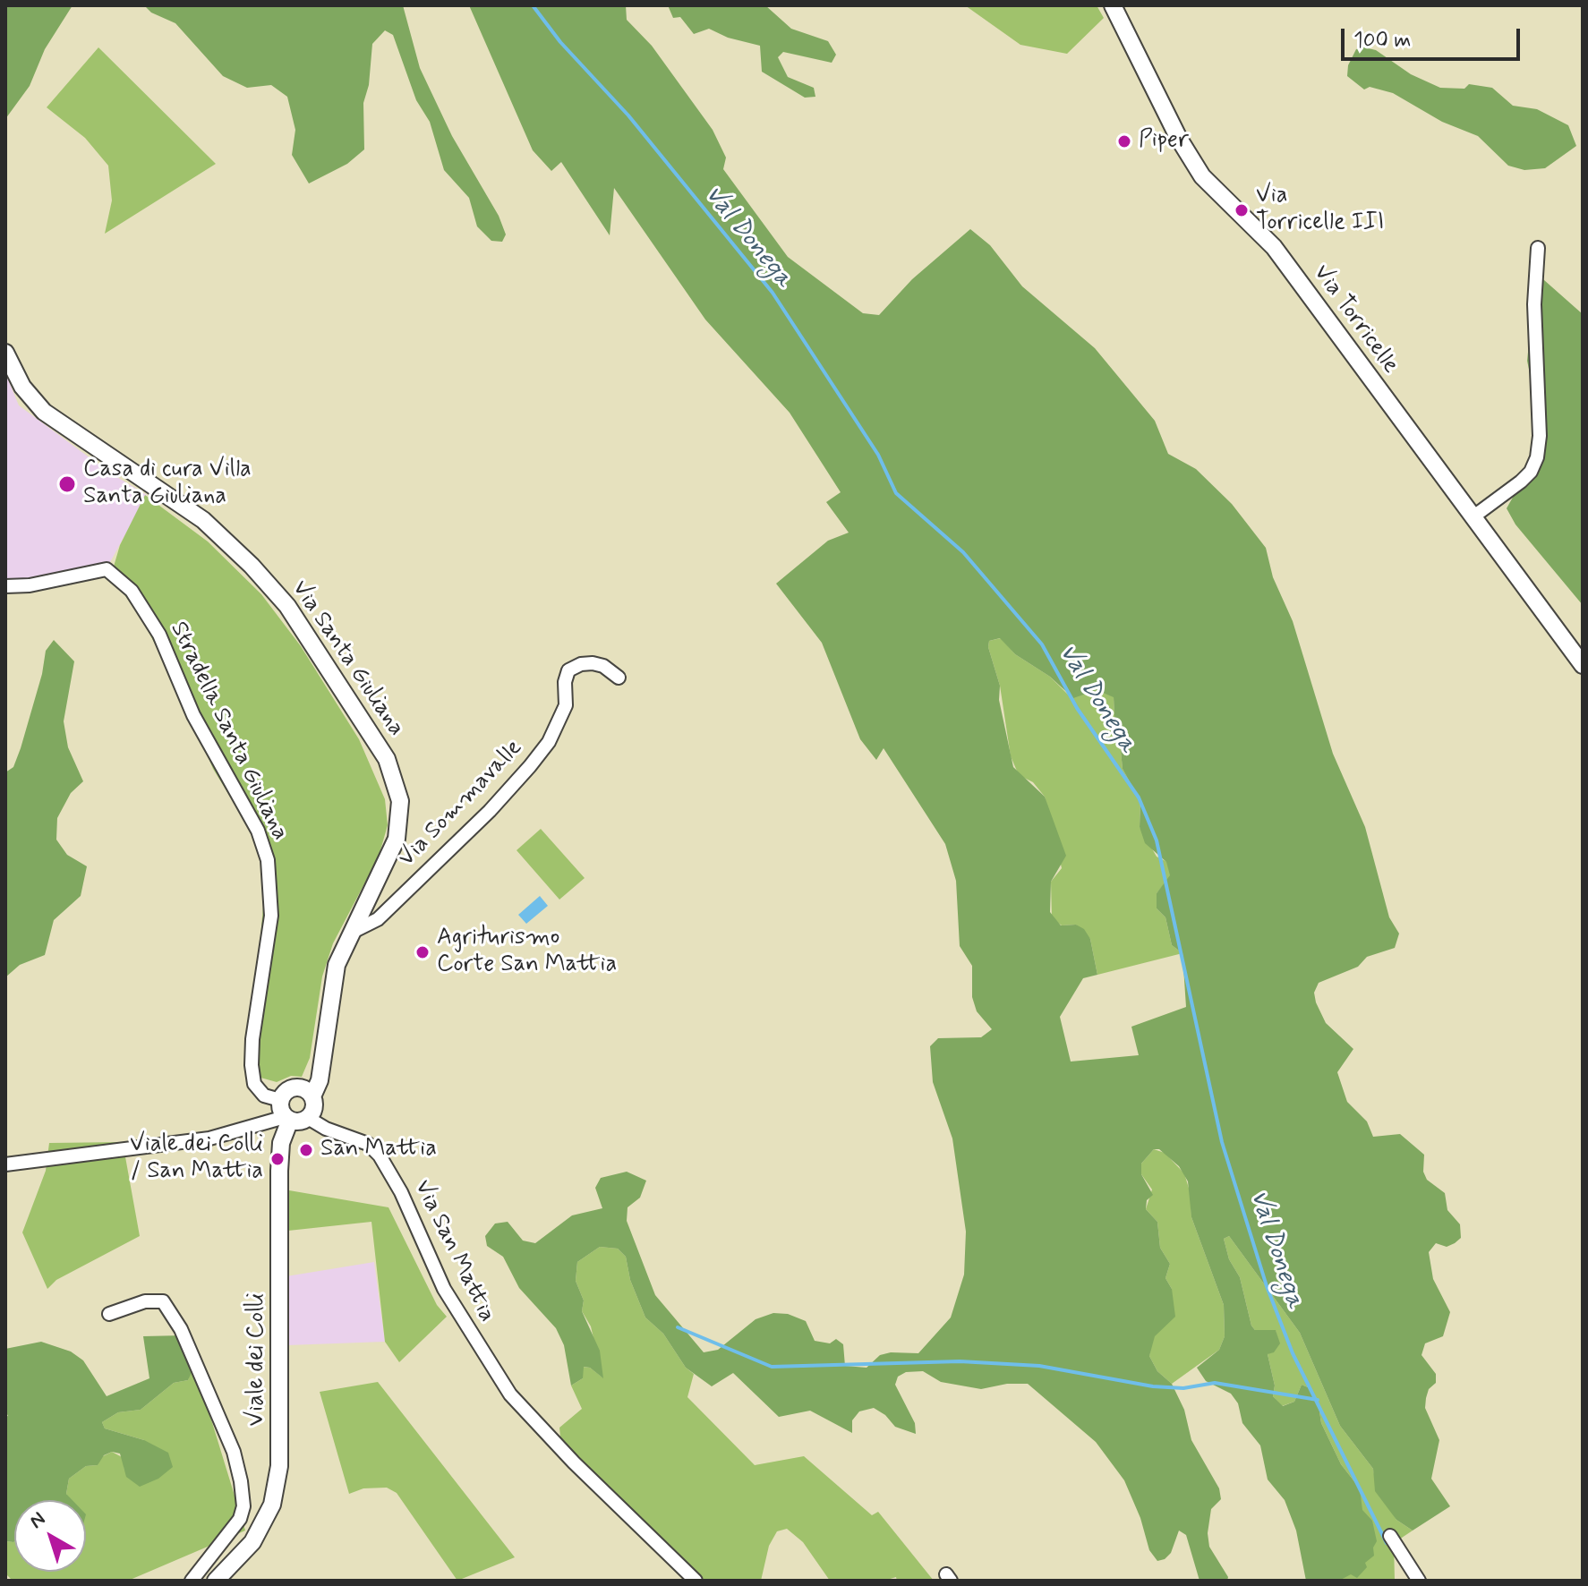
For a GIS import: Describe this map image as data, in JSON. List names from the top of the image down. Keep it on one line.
{"streets":{"street":["Via Torricelle","Via Santa Giuliana","Stradella Santa Giuliana","Via Sommavalle","Via San Mattia","Viale dei Colli"]},"crossings":[["Via Santa Giuliana","Stradella Santa Giuliana"],["Via Santa Giuliana","Via Sommavalle"],["Via Santa Giuliana","Via San Mattia"],["Via Santa Giuliana","Viale dei Colli"],["Stradella Santa Giuliana","Via San Mattia"],["Stradella Santa Giuliana","Viale dei Colli"],["Via San Mattia","Viale dei Colli"]],"water":["Val Donega"],"places":["Piper","Via Torricelle III","Casa di cura Villa Santa Giuliana","Agriturismo Corte San Mattia","San Mattia","Viale dei Colli / San Mattia"],"scale_bar":"100 m","north":"top left"}
